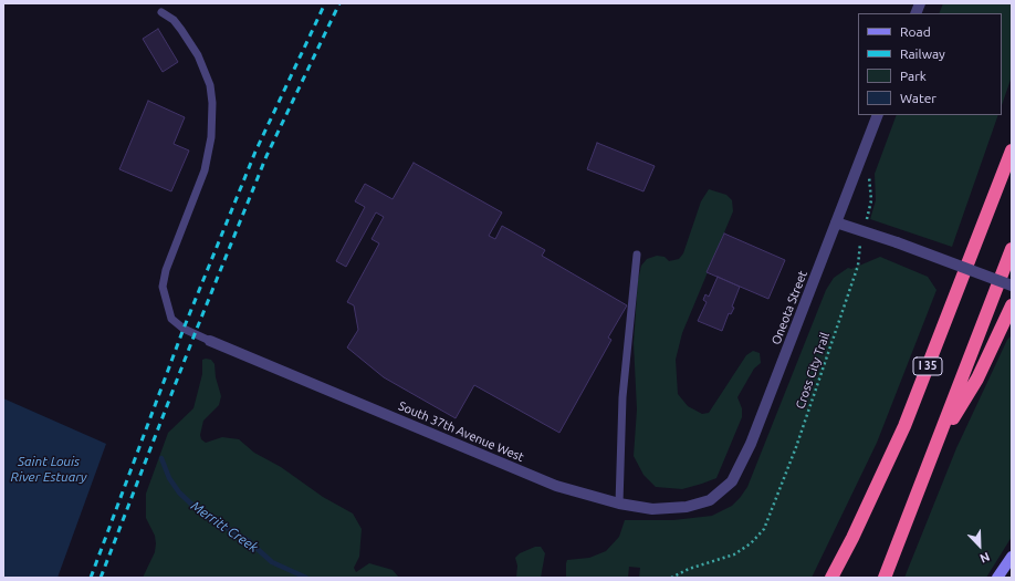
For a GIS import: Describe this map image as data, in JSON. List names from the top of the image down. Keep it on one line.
{"streets":{"highway":["I 35"],"street":["Oneota Street","South 37th Avenue West"],"path":["Cross City Trail"]},"crossings":[["Oneota Street","South 37th Avenue West"]],"water":["Saint Louis River Estuary","Merritt Creek"],"legend":["Road","Railway","Park","Water"],"north":"bottom right"}
